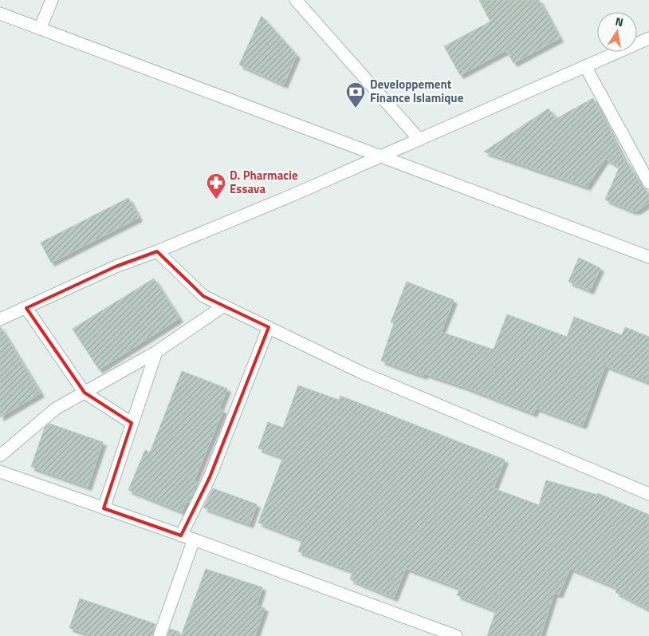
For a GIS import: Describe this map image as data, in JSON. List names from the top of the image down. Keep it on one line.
{"places":{"bank":["Developpement Finance Islamique"],"pharmacy":["D. Pharmacie Essava"]},"north":"top"}
